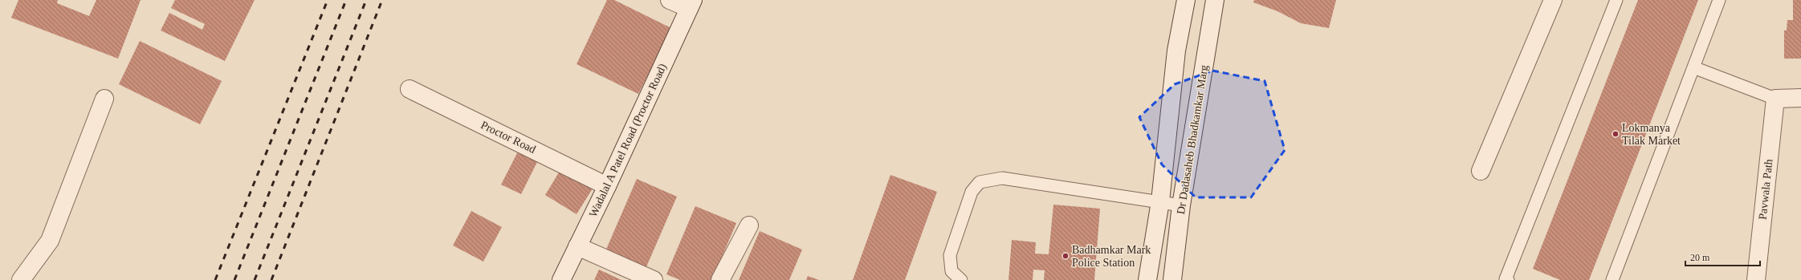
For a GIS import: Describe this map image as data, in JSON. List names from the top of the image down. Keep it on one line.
{"streets":{"street":["Proctor Road","Dr Dadasaheb Bhadkamkar Marg","Wadalal A Patel Road (Proctor Road)","Pavwala Path"]},"crossings":[["Proctor Road","Wadalal A Patel Road (Proctor Road)"]],"places":["Lokmanya Tilak Market","Badhamkar Mark Police Station"],"scale_bar":"20 m"}
